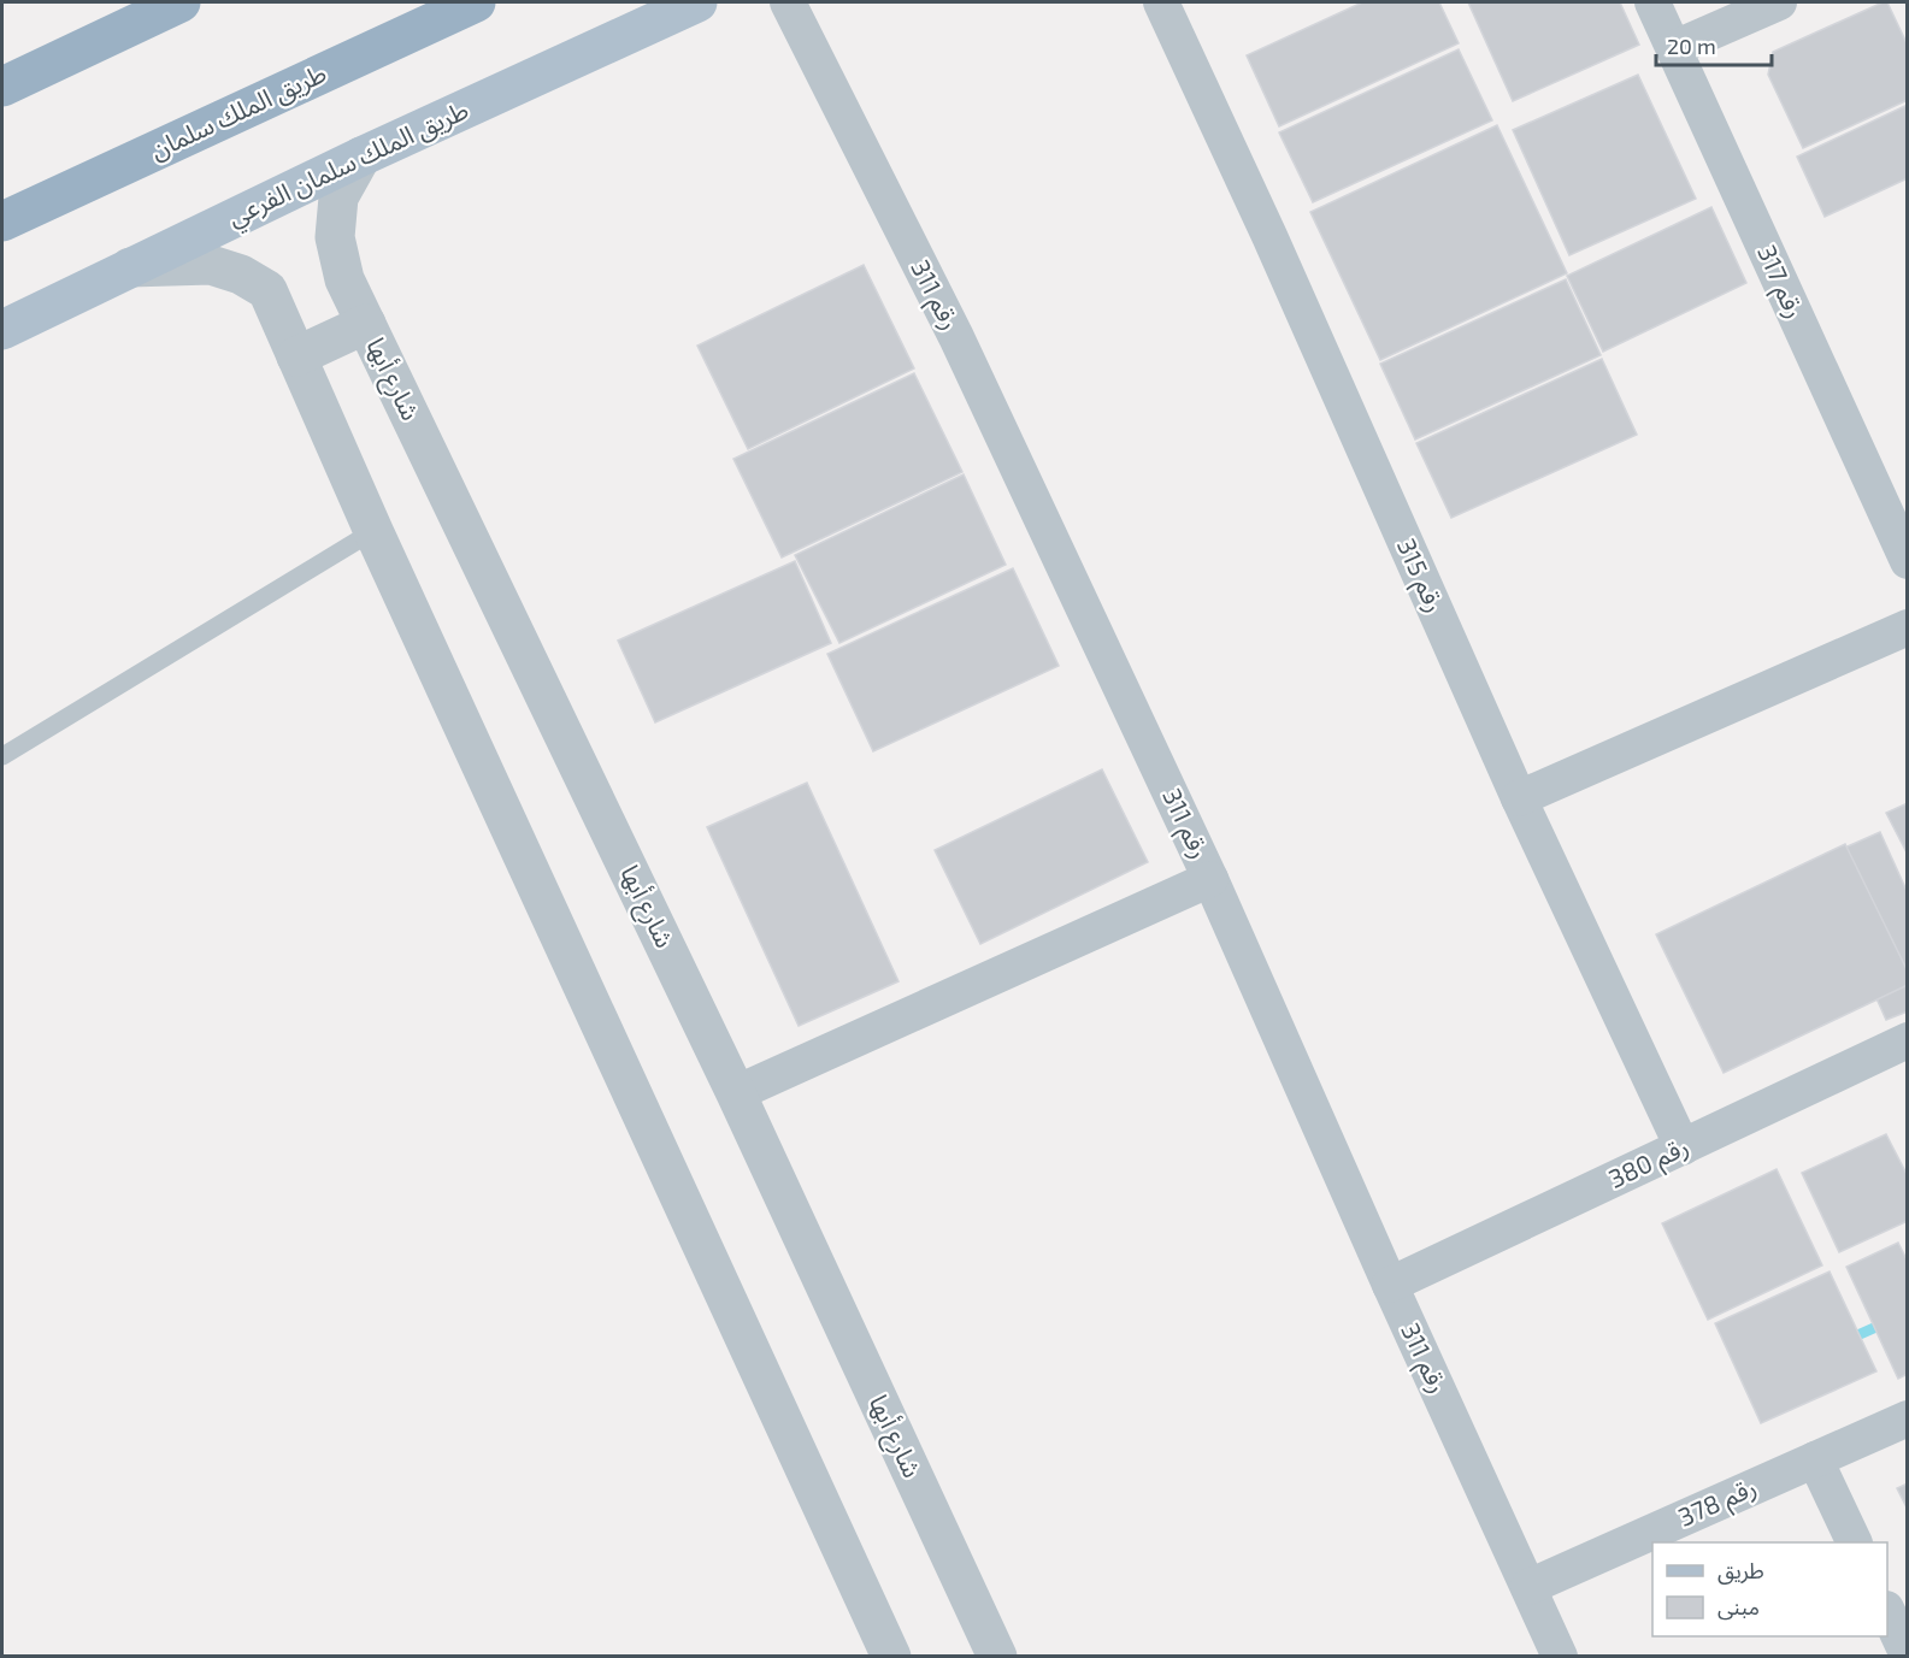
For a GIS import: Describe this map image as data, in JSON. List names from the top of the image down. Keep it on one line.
{"streets":{"highway":["طريق الملك سلمان"],"main road":["طريق الملك سلمان الفرعي"],"street":["رقم 317","رقم 311","شارع أبها","رقم 315","رقم 380","رقم 378"]},"crossings":[["طريق الملك سلمان الفرعي","شارع أبها"],["رقم 311","رقم 380"],["رقم 311","رقم 378"],["رقم 315","رقم 380"]],"legend":["طريق","مبنى"],"scale_bar":"20 m"}
